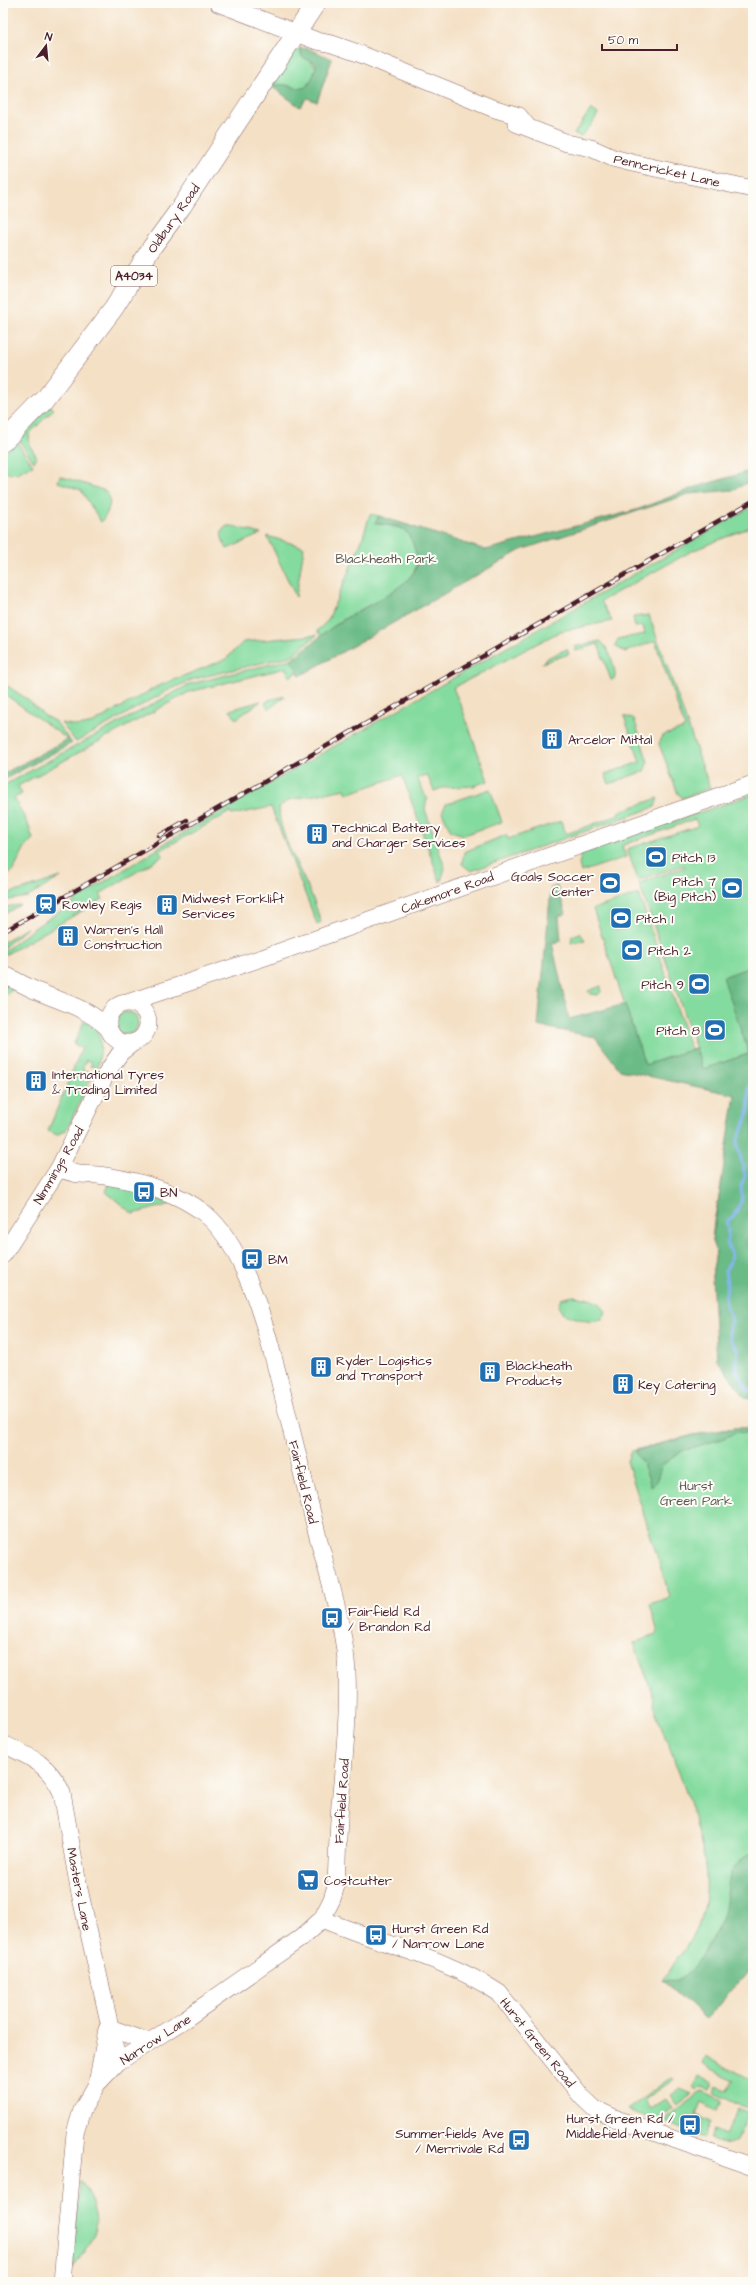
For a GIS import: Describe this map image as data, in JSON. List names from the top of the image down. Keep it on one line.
{"streets":{"main road":["Penncricket Lane","Oldbury Road","A4034","Cakemore Road","Nimmings Road","Fairfield Road","Masters Lane","Narrow Lane","Hurst Green Road"]},"crossings":[["Penncricket Lane","Oldbury Road"],["Cakemore Road","Nimmings Road"],["Nimmings Road","Fairfield Road"],["Fairfield Road","Narrow Lane"],["Fairfield Road","Hurst Green Road"],["Masters Lane","Narrow Lane"],["Narrow Lane","Hurst Green Road"]],"parks":["Blackheath Park","Hurst Green Park"],"places":{"building":["Arcelor Mittal","Technical Battery and Charger Services","Midwest Forklift Services","Warren's Hall Construction","International Tyres & Trading Limited","Ryder Logistics and Transport","Blackheath Products","Key Catering"],"sports":["Pitch 13","Goals Soccer Center","Pitch 7 (Big Pitch)","Pitch 1","Pitch 2","Pitch 9","Pitch 8"],"station":["Rowley Regis"],"bus stop":["BN","BM","Fairfield Rd / Brandon Rd","Hurst Green Rd / Narrow Lane","Hurst Green Rd / Middlefield Avenue","Summerfields Ave / Merrivale Rd"],"supermarket":["Costcutter"]},"scale_bar":"50 m","north":"top"}
